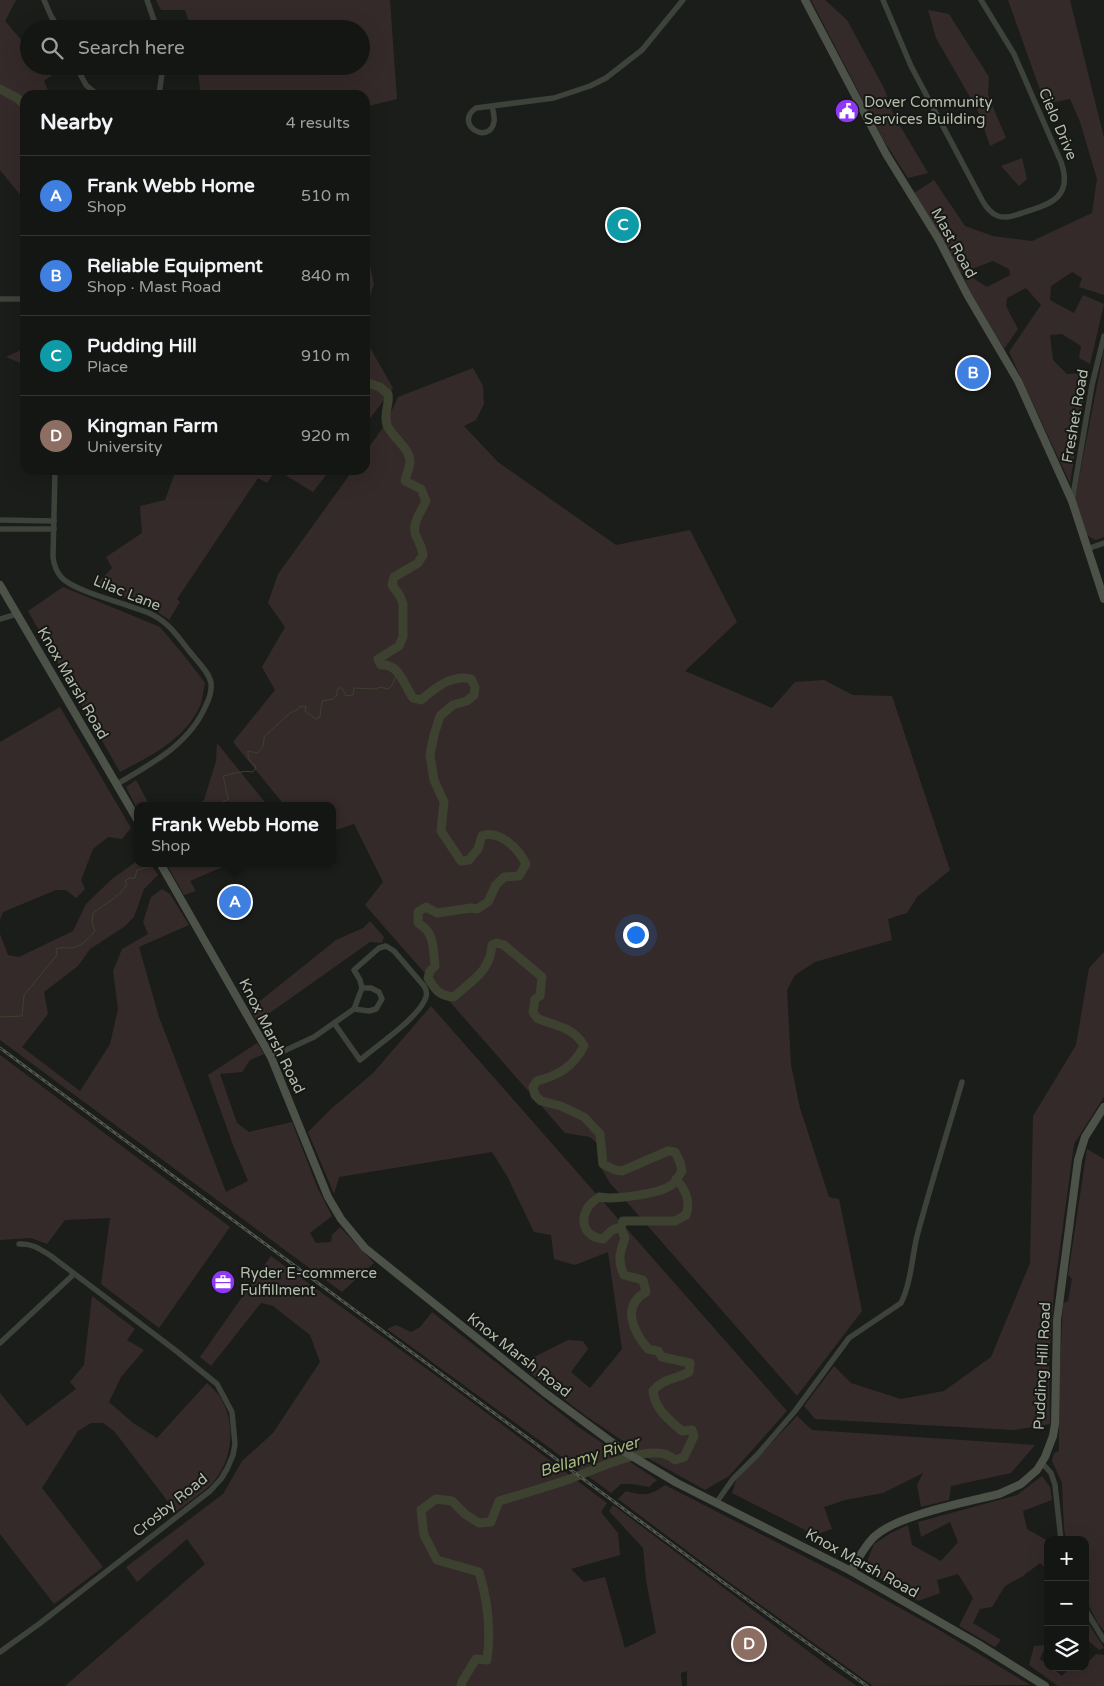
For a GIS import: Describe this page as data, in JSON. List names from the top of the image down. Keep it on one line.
{"streets":{"main road":["Mast Road","Knox Marsh Road","Pudding Hill Road"],"street":["Cielo Drive","Freshet Road","Lilac Lane","Crosby Road"]},"crossings":[["Mast Road","Freshet Road"],["Lilac Lane","Knox Marsh Road"],["Knox Marsh Road","Pudding Hill Road"]],"water":["Bellamy River"],"places":{"public building":["Dover Community Services Building"],"office":["Ryder E-commerce Fulfillment"]},"page":{"search":"Search here","heading":["Nearby","4 results"],"list":[{"mark":"A","name":"Frank Webb Home","note":"Shop","value":"510 m"},{"mark":"B","name":"Reliable Equipment","note":"Shop · Mast Road","value":"840 m"},{"mark":"C","name":"Pudding Hill","note":"Place","value":"910 m"},{"mark":"D","name":"Kingman Farm","note":"University","value":"920 m"}],"pins":["C","B","A","D"],"popup":["Frank Webb Home","Shop"],"map_buttons":["+","−"]}}
